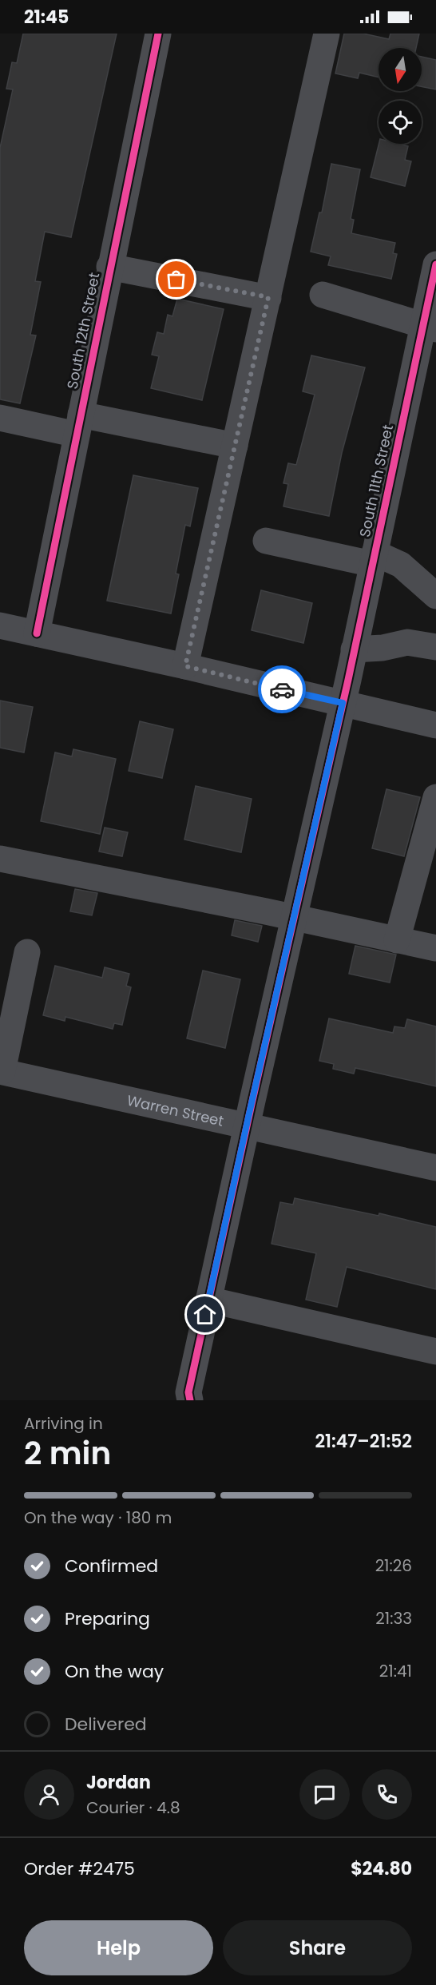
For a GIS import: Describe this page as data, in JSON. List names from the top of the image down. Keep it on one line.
{"streets":{"street":["South 12th Street","South 11th Street","Warren Street"]},"crossings":[["South 11th Street","Warren Street"]],"north":"bottom","page":{"status":"21:45","heading":["2 min","Arriving in","21:47–21:52"],"panel":["Jordan","Courier · 4.8","Order #2475","$24.80"],"bar":"On the way · 180 m","list":[["Confirmed","21:26"],["Preparing","21:33"],["On the way","21:41"],"Delivered"],"buttons":["Help","Share"]}}
